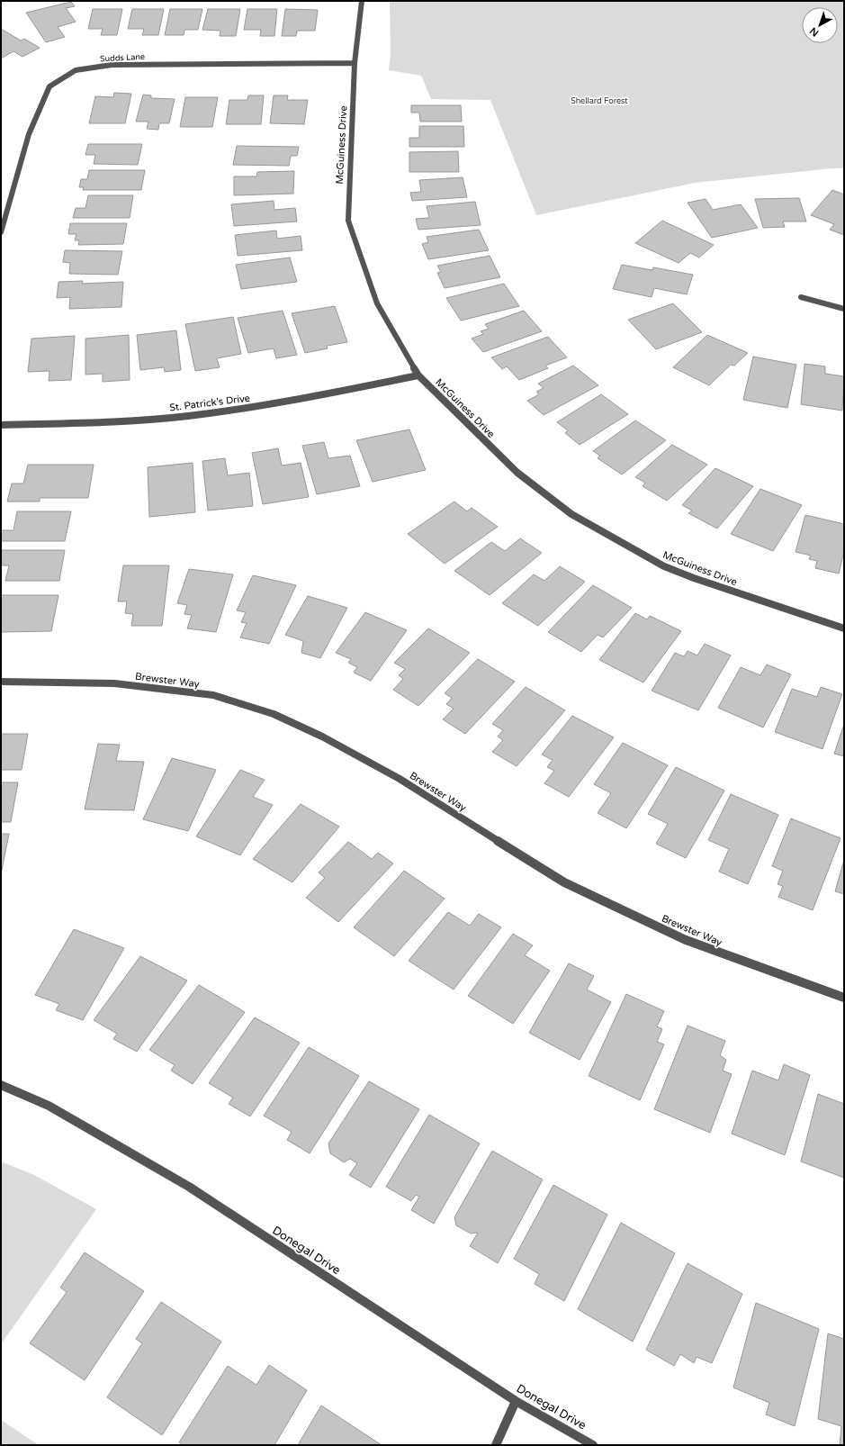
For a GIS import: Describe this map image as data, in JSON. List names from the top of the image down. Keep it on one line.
{"streets":{"street":["Sudds Lane","McGuiness Drive","St. Patrick's Drive","Brewster Way","Donegal Drive"]},"crossings":[["Sudds Lane","McGuiness Drive"],["McGuiness Drive","St. Patrick's Drive"]],"parks":["Shellard Forest"],"north":"bottom left"}
